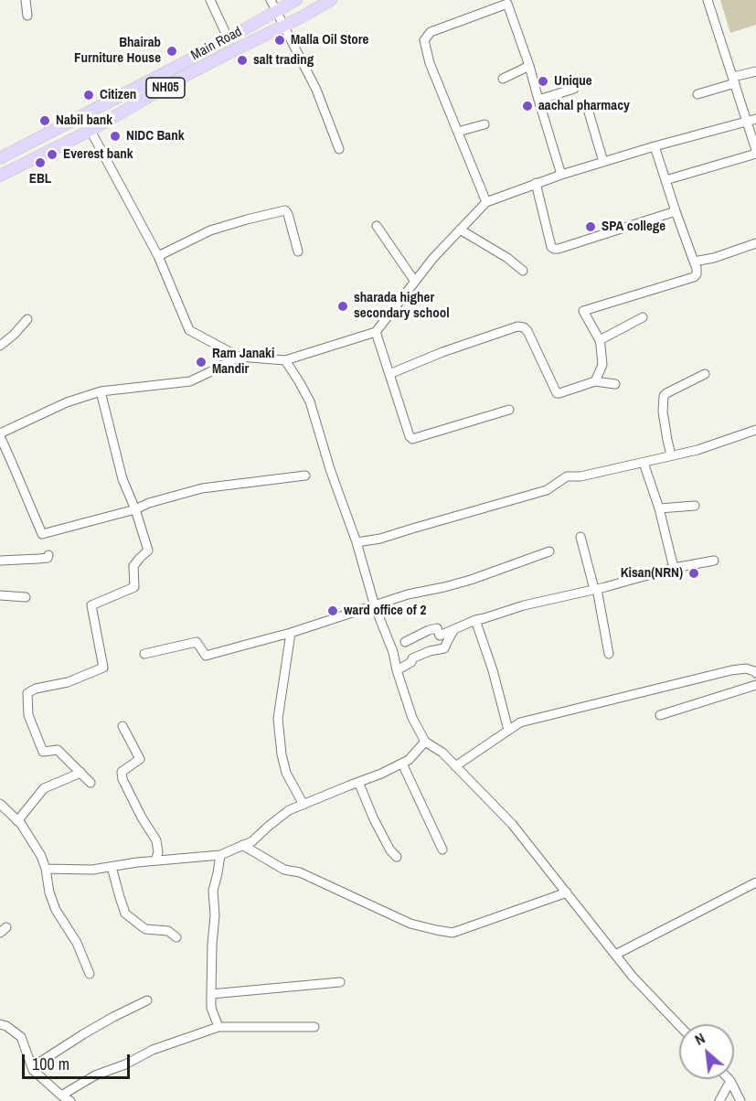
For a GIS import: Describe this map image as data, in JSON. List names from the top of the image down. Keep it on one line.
{"streets":{"main road":["Main Road","NH05"]},"places":["Malla Oil Store","Bhairab Furniture House","salt trading","Unique","Citizen","aachal pharmacy","Nabil bank","NIDC Bank","Everest bank","EBL","SPA college","sharada higher secondary school","Ram Janaki Mandir","Kisan(NRN)","ward office of 2"],"scale_bar":"100 m","north":"top left"}
